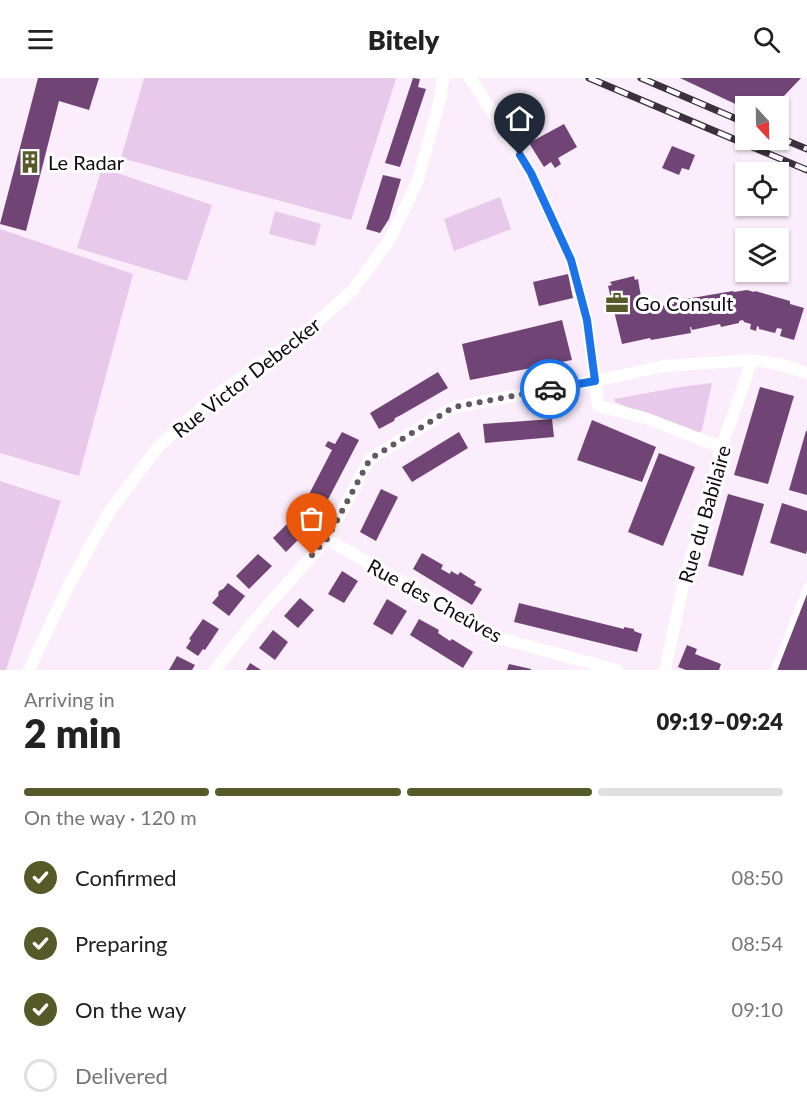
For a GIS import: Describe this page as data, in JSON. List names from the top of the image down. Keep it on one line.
{"streets":{"street":["Rue Victor Debecker","Rue du Babilaire","Rue des Cheûves"]},"places":{"building":["Le Radar"],"office":["Go Consult"]},"north":"bottom","page":{"header":"Bitely","heading":["2 min","Arriving in","09:19–09:24"],"bar":"On the way · 120 m","list":[["Confirmed","08:50"],["Preparing","08:54"],["On the way","09:10"],"Delivered"]}}
